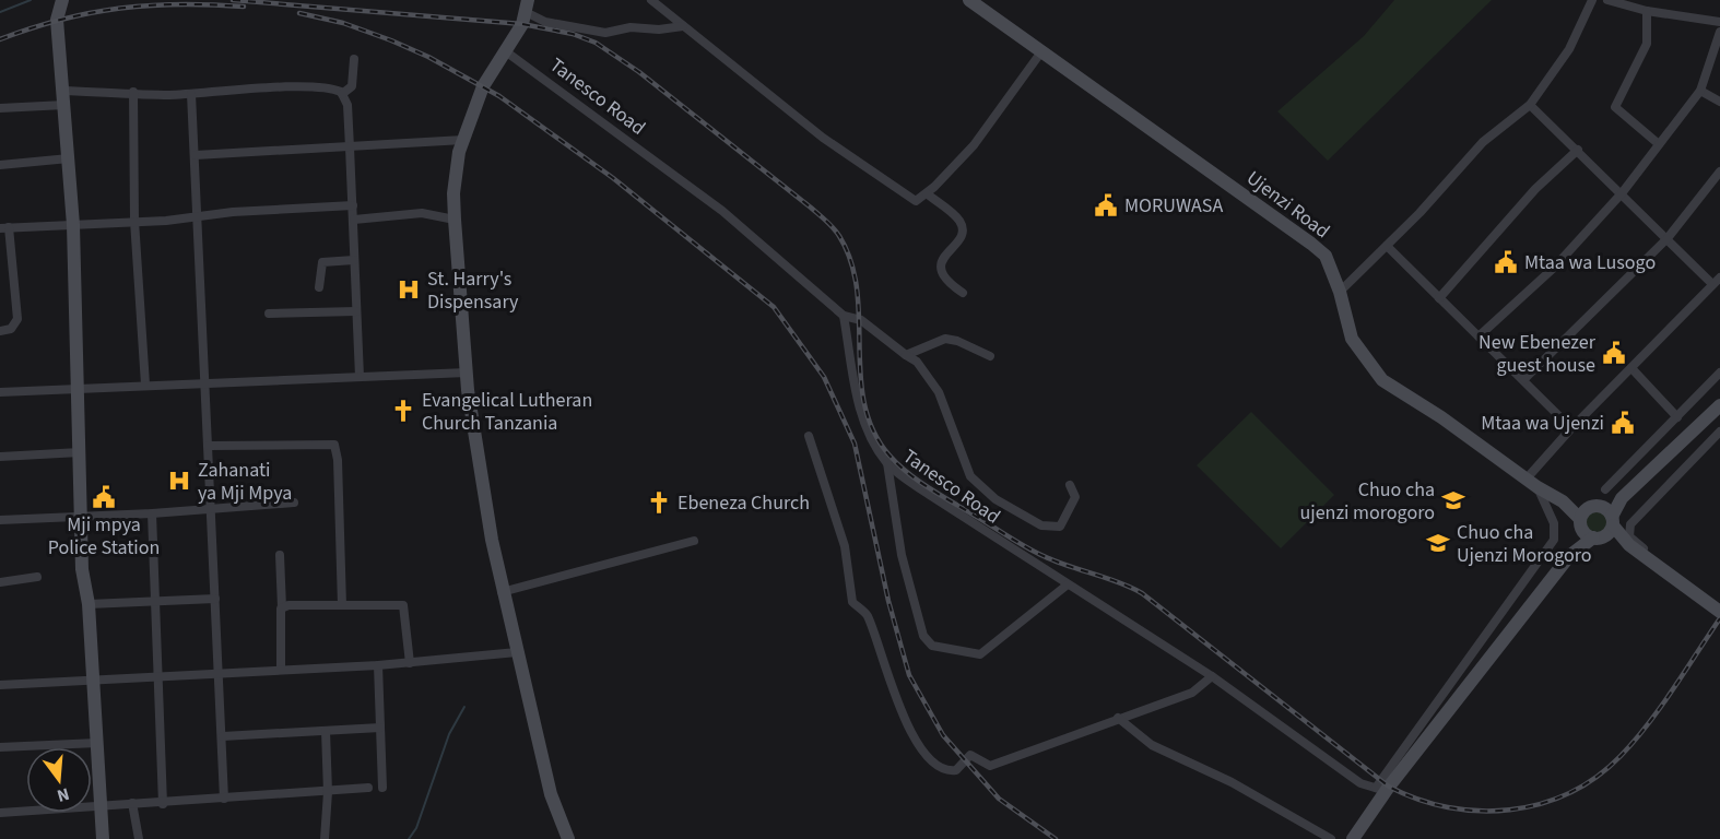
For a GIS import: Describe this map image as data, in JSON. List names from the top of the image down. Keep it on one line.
{"streets":{"street":["Tanesco Road","Ujenzi Road"]},"places":{"public building":["MORUWASA","Mtaa wa Lusogo","New Ebenezer guest house","Mtaa wa Ujenzi","Mji mpya Police Station"],"hospital":["St. Harry's Dispensary","Zahanati ya Mji Mpya"],"church":["Evangelical Lutheran Church Tanzania","Ebeneza Church"],"school or university":["Chuo cha ujenzi morogoro","Chuo cha Ujenzi Morogoro"]},"north":"bottom"}
